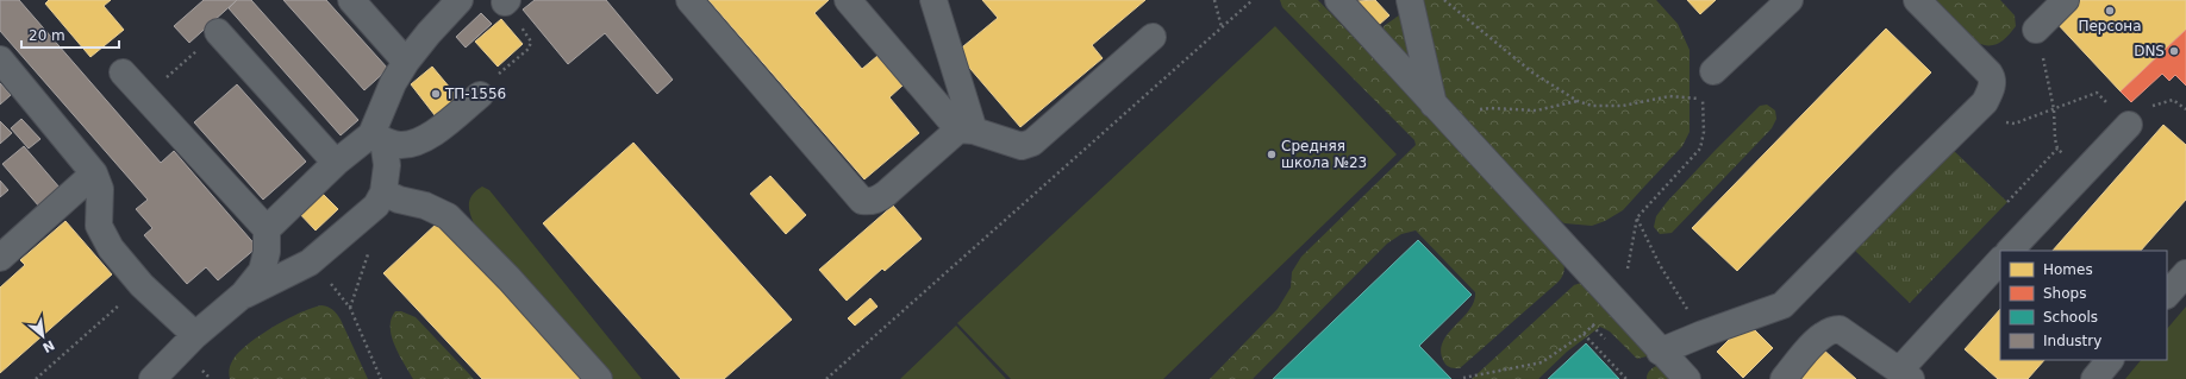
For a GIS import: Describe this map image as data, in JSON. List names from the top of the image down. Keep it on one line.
{"places":["Персона","DNS","ТП-1556","Средняя школа №23"],"legend":["Homes","Shops","Schools","Industry"],"scale_bar":"20 m","north":"bottom right"}
